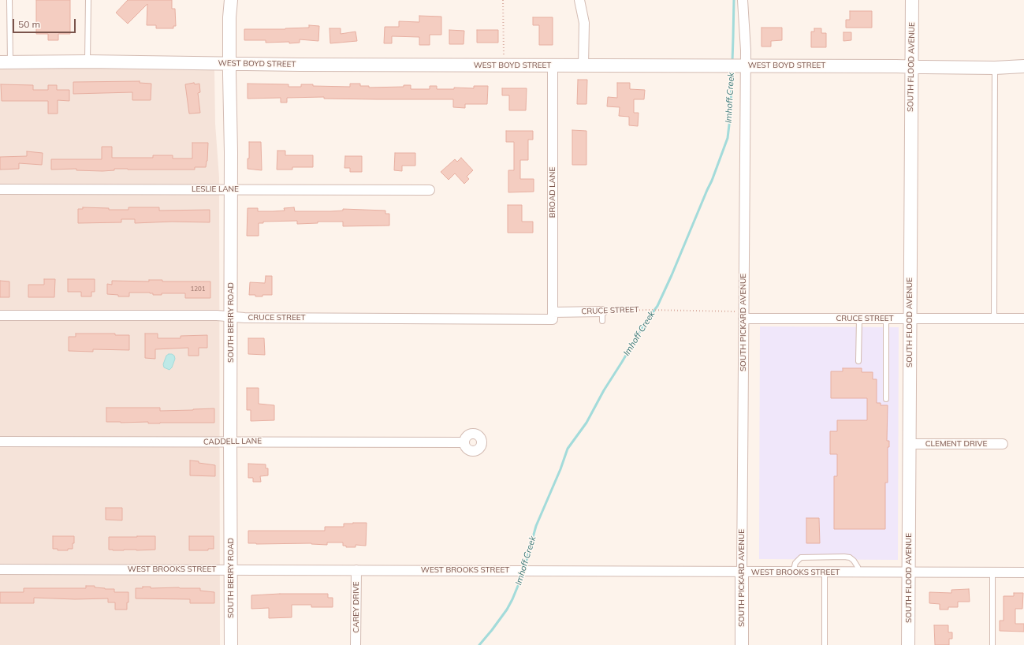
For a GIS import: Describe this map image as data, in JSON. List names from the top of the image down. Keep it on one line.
{"streets":{"street":["WEST BOYD STREET","SOUTH FLOOD AVENUE","LESLIE LANE","BROAD LANE","CRUCE STREET","SOUTH BERRY ROAD","SOUTH PICKARD AVENUE","CADDELL LANE","CLEMENT DRIVE","WEST BROOKS STREET","CAREY DRIVE"]},"crossings":[["WEST BOYD STREET","SOUTH FLOOD AVENUE"],["WEST BOYD STREET","BROAD LANE"],["WEST BOYD STREET","SOUTH BERRY ROAD"],["WEST BOYD STREET","SOUTH PICKARD AVENUE"],["SOUTH FLOOD AVENUE","CRUCE STREET"],["SOUTH FLOOD AVENUE","CLEMENT DRIVE"],["SOUTH FLOOD AVENUE","WEST BROOKS STREET"],["LESLIE LANE","SOUTH BERRY ROAD"],["BROAD LANE","CRUCE STREET"],["CRUCE STREET","SOUTH BERRY ROAD"],["CRUCE STREET","SOUTH PICKARD AVENUE"],["SOUTH BERRY ROAD","CADDELL LANE"],["SOUTH BERRY ROAD","WEST BROOKS STREET"],["SOUTH PICKARD AVENUE","WEST BROOKS STREET"],["WEST BROOKS STREET","CAREY DRIVE"]],"water":["Imhoff Creek"],"house_numbers":["1201"],"scale_bar":"50 m"}
